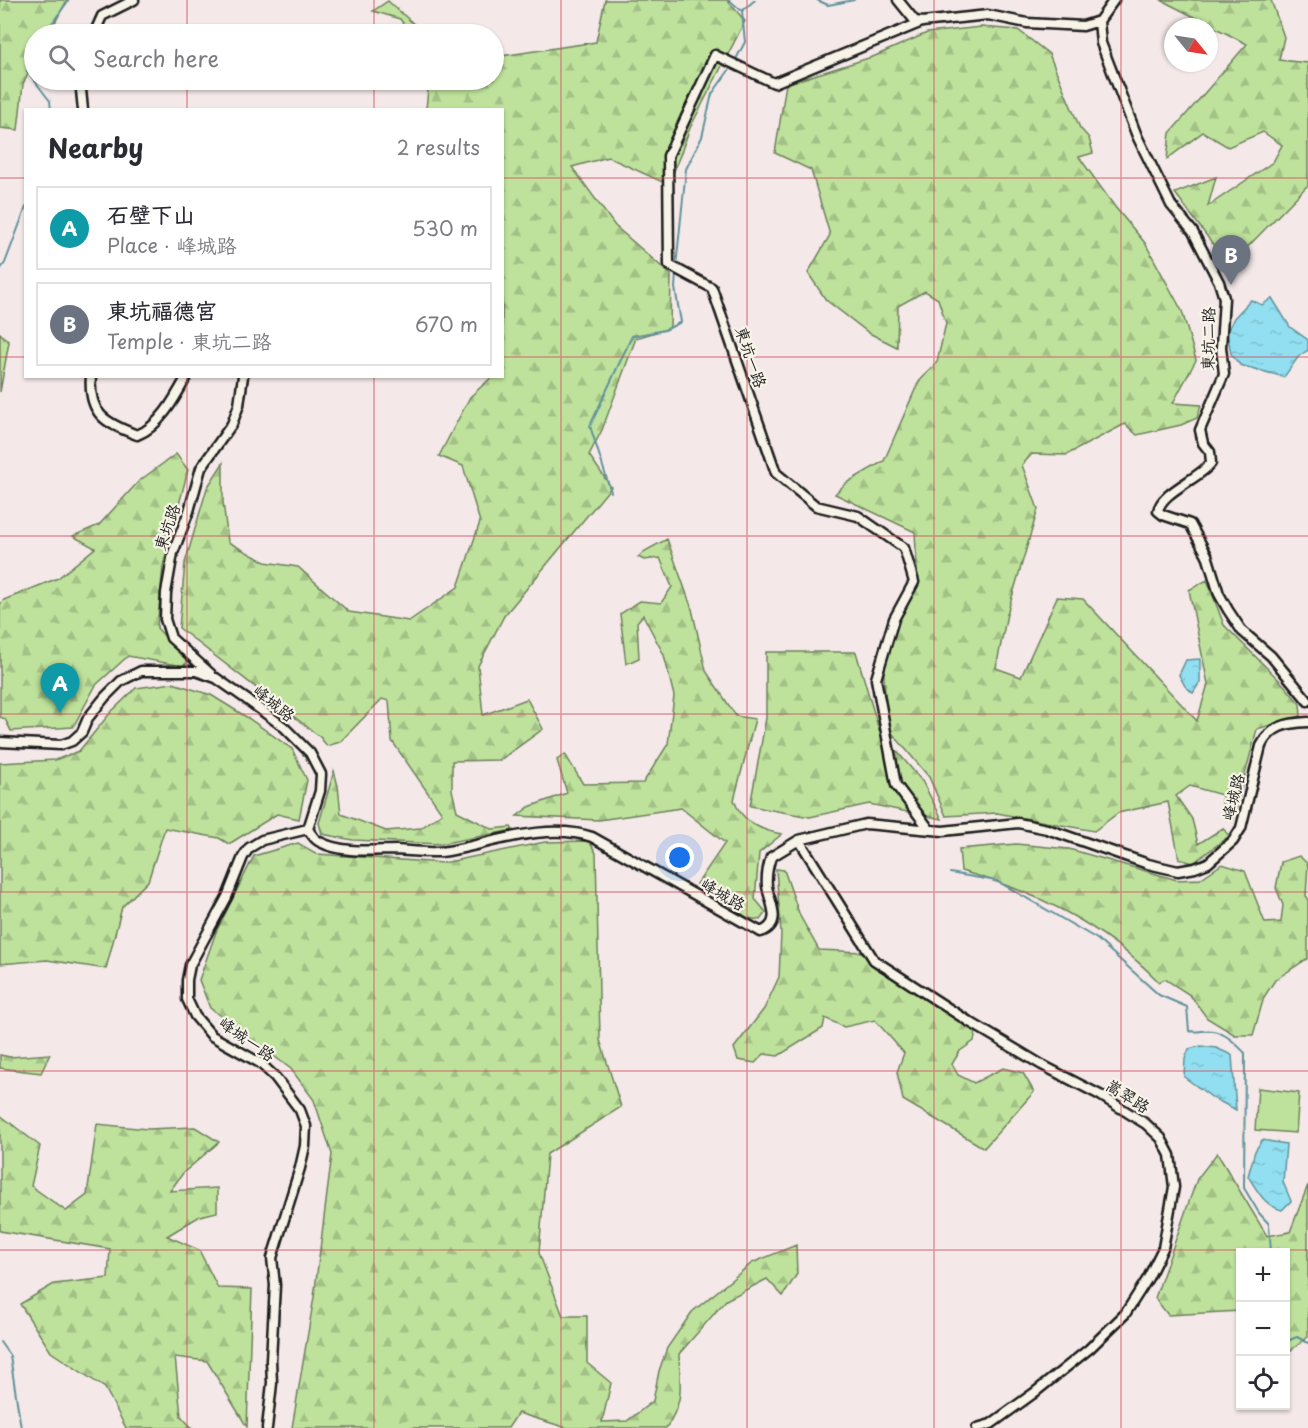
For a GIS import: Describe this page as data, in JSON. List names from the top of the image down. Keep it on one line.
{"streets":{"street":["東坑二路","東坑一路","東坑路","峰城路","峰城一路","嵩翠路"]},"crossings":[["東坑一路","峰城路"],["東坑路","峰城路"],["峰城路","峰城一路"],["峰城路","嵩翠路"]],"north":"bottom right","page":{"search":"Search here","heading":["Nearby","2 results"],"list":[{"mark":"A","name":"石壁下山","note":"Place · 峰城路","value":"530 m"},{"mark":"B","name":"東坑福德宮","note":"Temple · 東坑二路","value":"670 m"}],"pins":["B","A"],"map_buttons":["+","−"]}}
